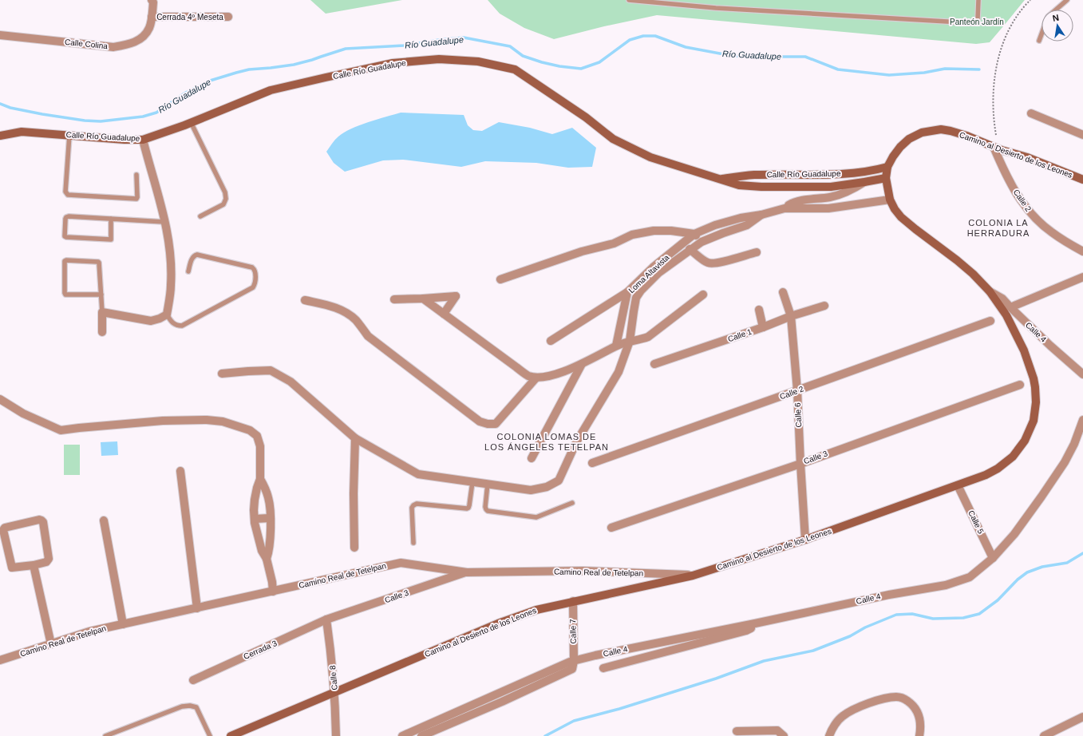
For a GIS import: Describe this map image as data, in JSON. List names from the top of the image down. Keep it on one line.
{"streets":{"main road":["Calle Río Guadalupe","Camino al Desierto de los Leones"],"street":["Cerrada 4º Meseta","Calle Colina","Calle 2","Loma Altavista","Calle 4","Calle 1","Calle 6","Calle 3","Calle 5","Camino Real de Tetelpan","Calle 7","Cerrada 3","Calle 8"]},"crossings":[["Cerrada 4º Meseta","Calle Colina"],["Calle Río Guadalupe","Camino al Desierto de los Leones"],["Calle Río Guadalupe","Loma Altavista"],["Camino al Desierto de los Leones","Calle 2"],["Camino al Desierto de los Leones","Loma Altavista"],["Camino al Desierto de los Leones","Calle 4"],["Camino al Desierto de los Leones","Calle 6"],["Camino al Desierto de los Leones","Calle 5"],["Camino al Desierto de los Leones","Camino Real de Tetelpan"],["Camino al Desierto de los Leones","Calle 7"],["Camino al Desierto de los Leones","Calle 8"],["Calle 2","Calle 6"],["Calle 4","Calle 5"],["Calle 4","Calle 7"],["Calle 1","Calle 6"],["Calle 6","Calle 3"],["Calle 3","Camino Real de Tetelpan"],["Calle 3","Cerrada 3"],["Calle 3","Calle 8"],["Cerrada 3","Calle 8"]],"districts":["COLONIA LA HERRADURA","COLONIA LOMAS DE LOS ÁNGELES TETELPAN"],"water":["Río Guadalupe"],"parks":["Panteón Jardín"],"north":"top"}
